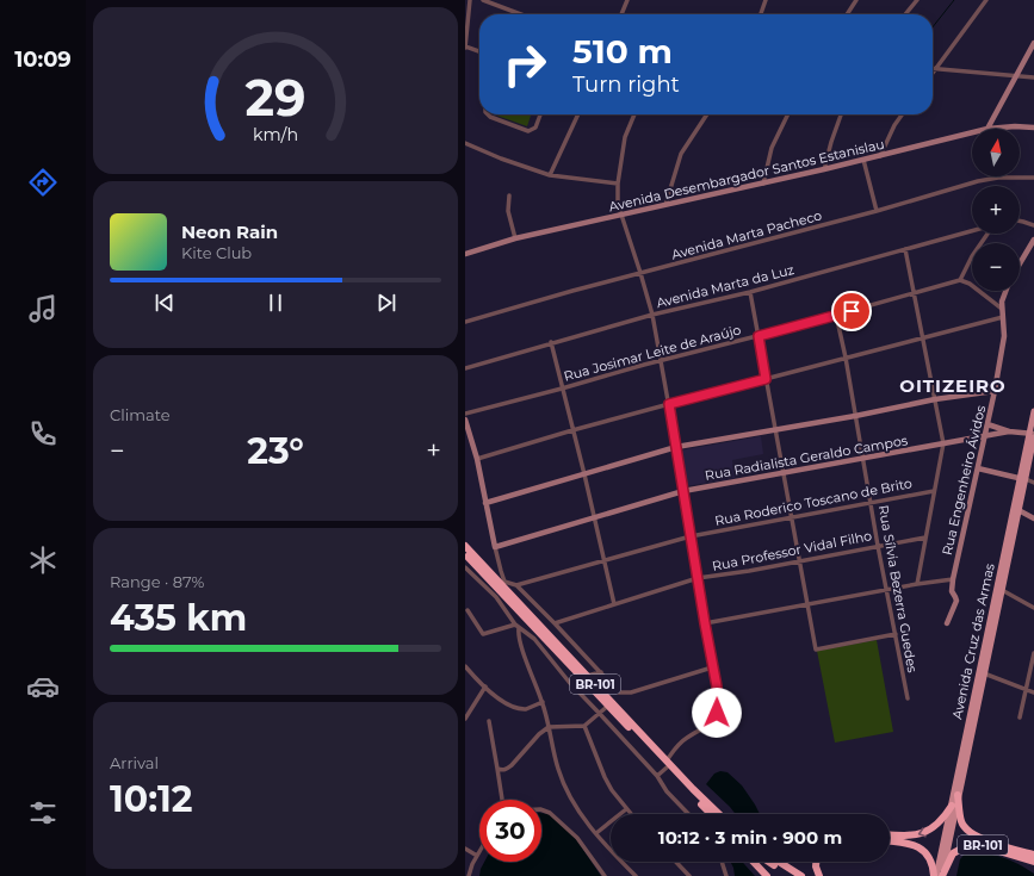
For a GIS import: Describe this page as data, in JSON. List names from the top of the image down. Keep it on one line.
{"streets":{"highway":["BR-101"],"main road":["Avenida Cruz das Armas"],"street":["Avenida Desembargador Santos Estanislau","Avenida Marta Pacheco","Avenida Marta da Luz","Rua Josimar Leite de Araújo","Rua Radialista Geraldo Campos","Rua Engenheiro Ávidos","Rua Roderico Toscano de Brito","Rua Professor Vidal Filho","Rua Sílvia Bezerra Guedes"]},"crossings":[["Rua Josimar Leite de Araújo","Rua Sílvia Bezerra Guedes"],["Rua Radialista Geraldo Campos","Rua Engenheiro Ávidos"],["Rua Radialista Geraldo Campos","Rua Sílvia Bezerra Guedes"],["Rua Roderico Toscano de Brito","Rua Sílvia Bezerra Guedes"],["Rua Professor Vidal Filho","Rua Sílvia Bezerra Guedes"],["Avenida Cruz das Armas","BR-101"]],"districts":["OITIZEIRO"],"north":"top","page":{"tabs":"10:09","turn":["510 m","Turn right"],"map_buttons":["+","−"],"song":["Neon Rain","Kite Club"],"tile":["Climate",["Range · 87%","435 km"],["Arrival","10:12"]],"heat":["−","23°","+"],"limit":"30","trip":"10:12 · 3 min · 900 m","gauge":["29","km/h"]}}
